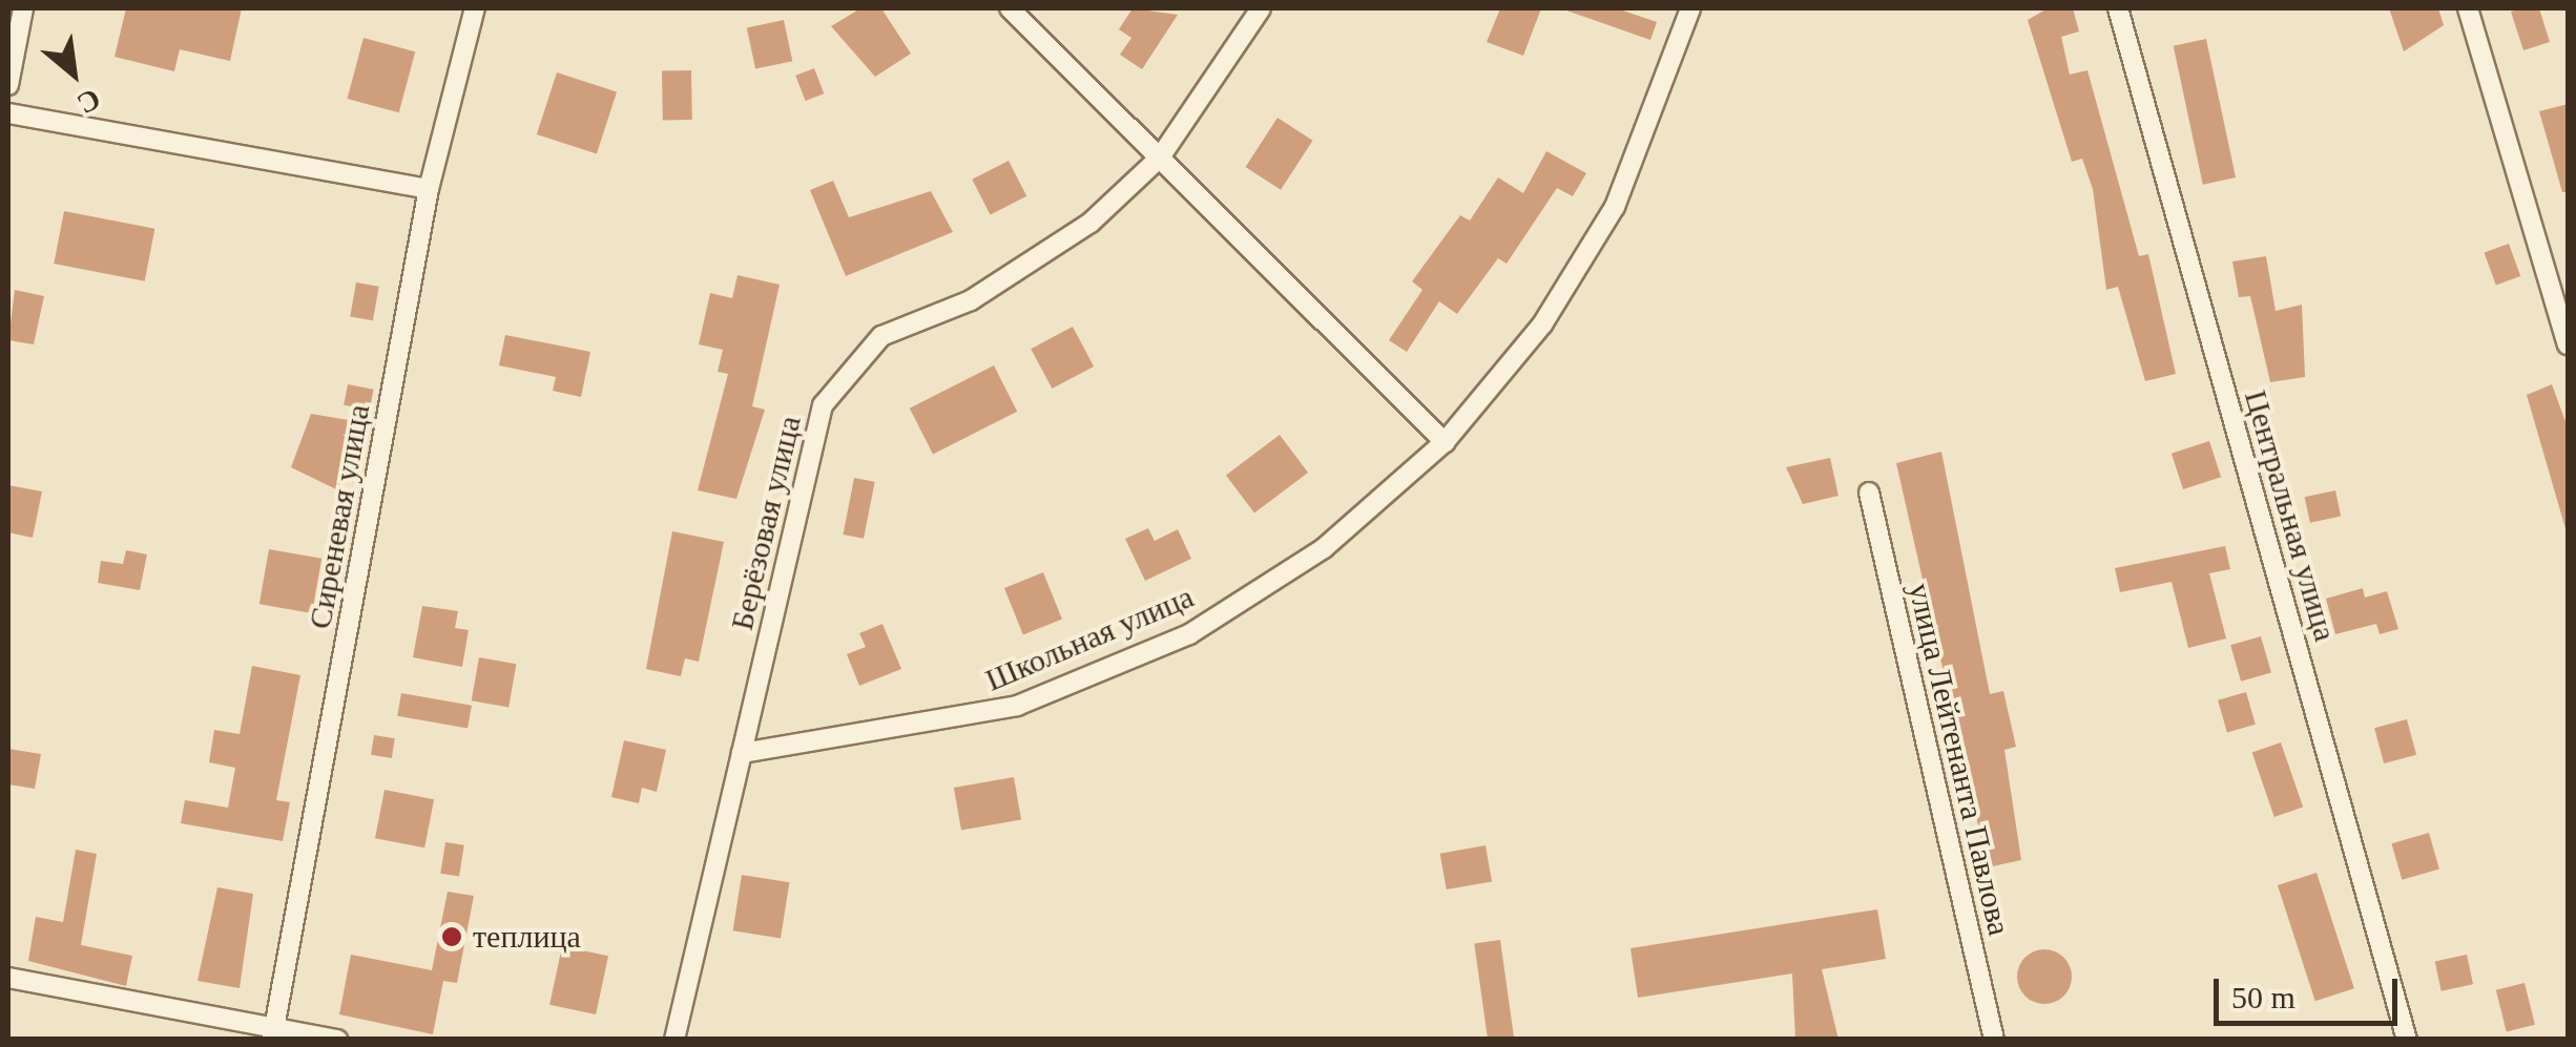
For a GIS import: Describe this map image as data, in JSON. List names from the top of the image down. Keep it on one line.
{"streets":{"street":["Центральная улица","Сиреневая улица","Берёзовая улица","Школьная улица","улица Лейтенанта Павлова"]},"crossings":[["Берёзовая улица","Школьная улица"]],"places":["теплица"],"scale_bar":"50 m","north":"bottom right"}
